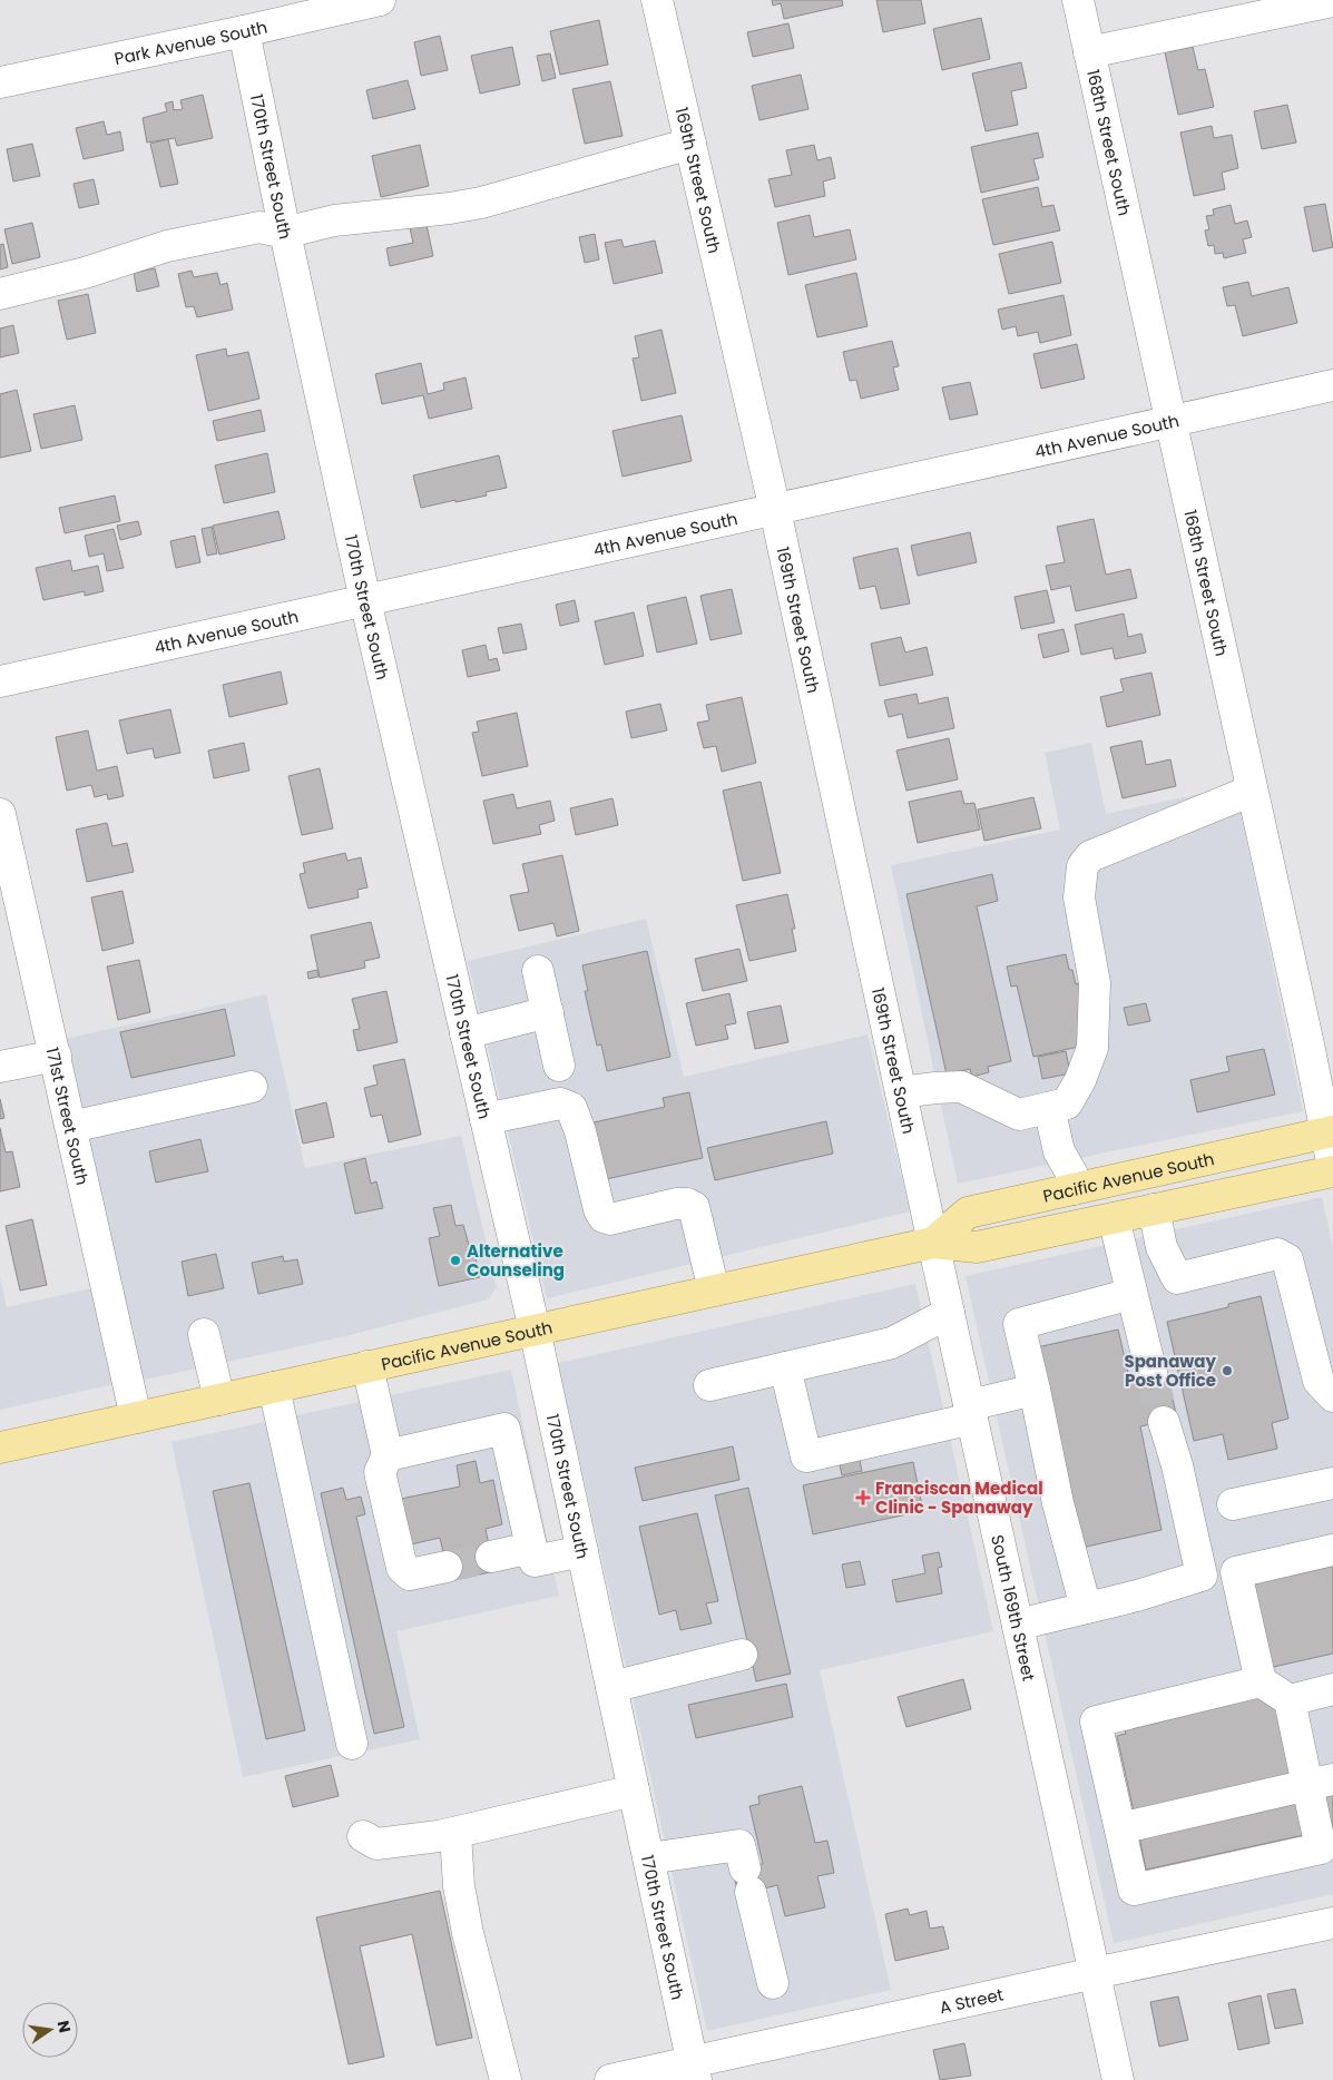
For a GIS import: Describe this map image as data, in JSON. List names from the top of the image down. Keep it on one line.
{"streets":{"main road":["Pacific Avenue South"],"street":["Park Avenue South","168th Street South","170th Street South","169th Street South","4th Avenue South","171st Street South","South 169th Street","A Street"]},"crossings":[["Park Avenue South","170th Street South"],["168th Street South","4th Avenue South"],["168th Street South","Pacific Avenue South"],["170th Street South","4th Avenue South"],["170th Street South","Pacific Avenue South"],["170th Street South","A Street"],["169th Street South","4th Avenue South"],["169th Street South","Pacific Avenue South"],["169th Street South","South 169th Street"],["171st Street South","Pacific Avenue South"],["Pacific Avenue South","South 169th Street"],["South 169th Street","A Street"]],"places":{"other":["Alternative Counseling","Spanaway Post Office"],"health":["Franciscan Medical Clinic - Spanaway"]},"north":"right"}
